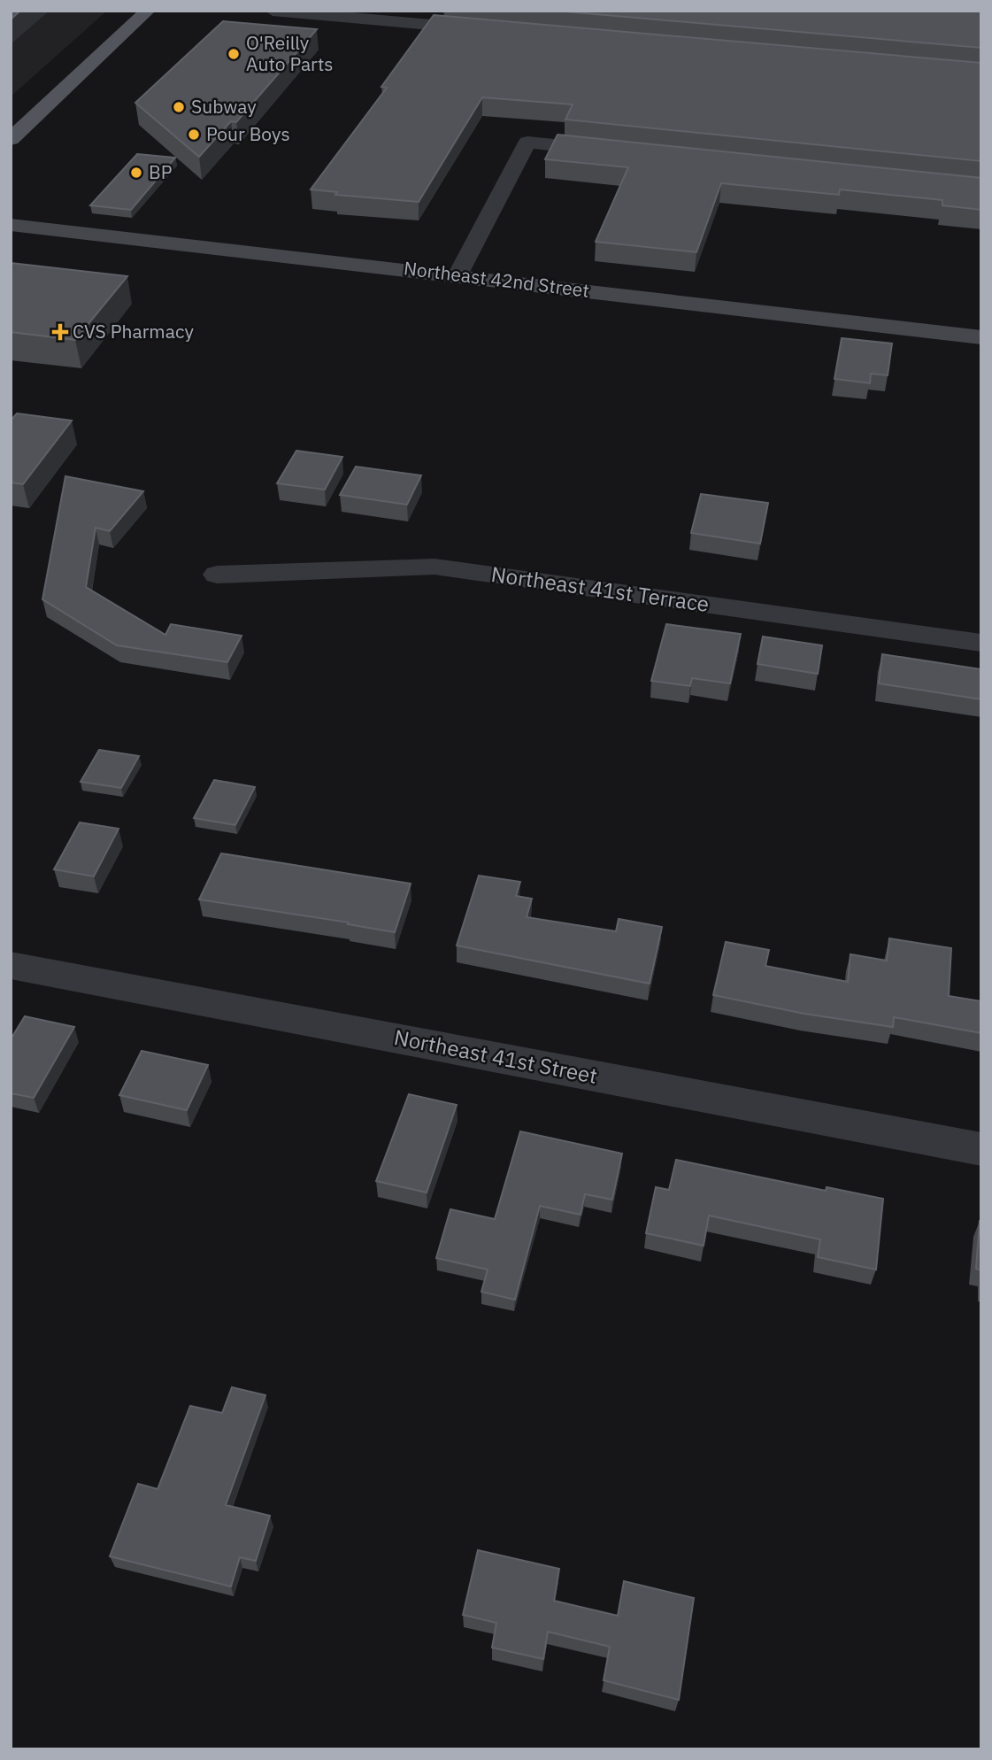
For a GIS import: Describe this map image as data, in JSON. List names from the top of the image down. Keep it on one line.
{"streets":{"main road":["Northeast 42nd Street"],"street":["Northeast 41st Terrace","Northeast 41st Street"]},"places":{"other":["O'Reilly Auto Parts","Subway","Pour Boys","BP"],"health":["CVS Pharmacy"]}}
